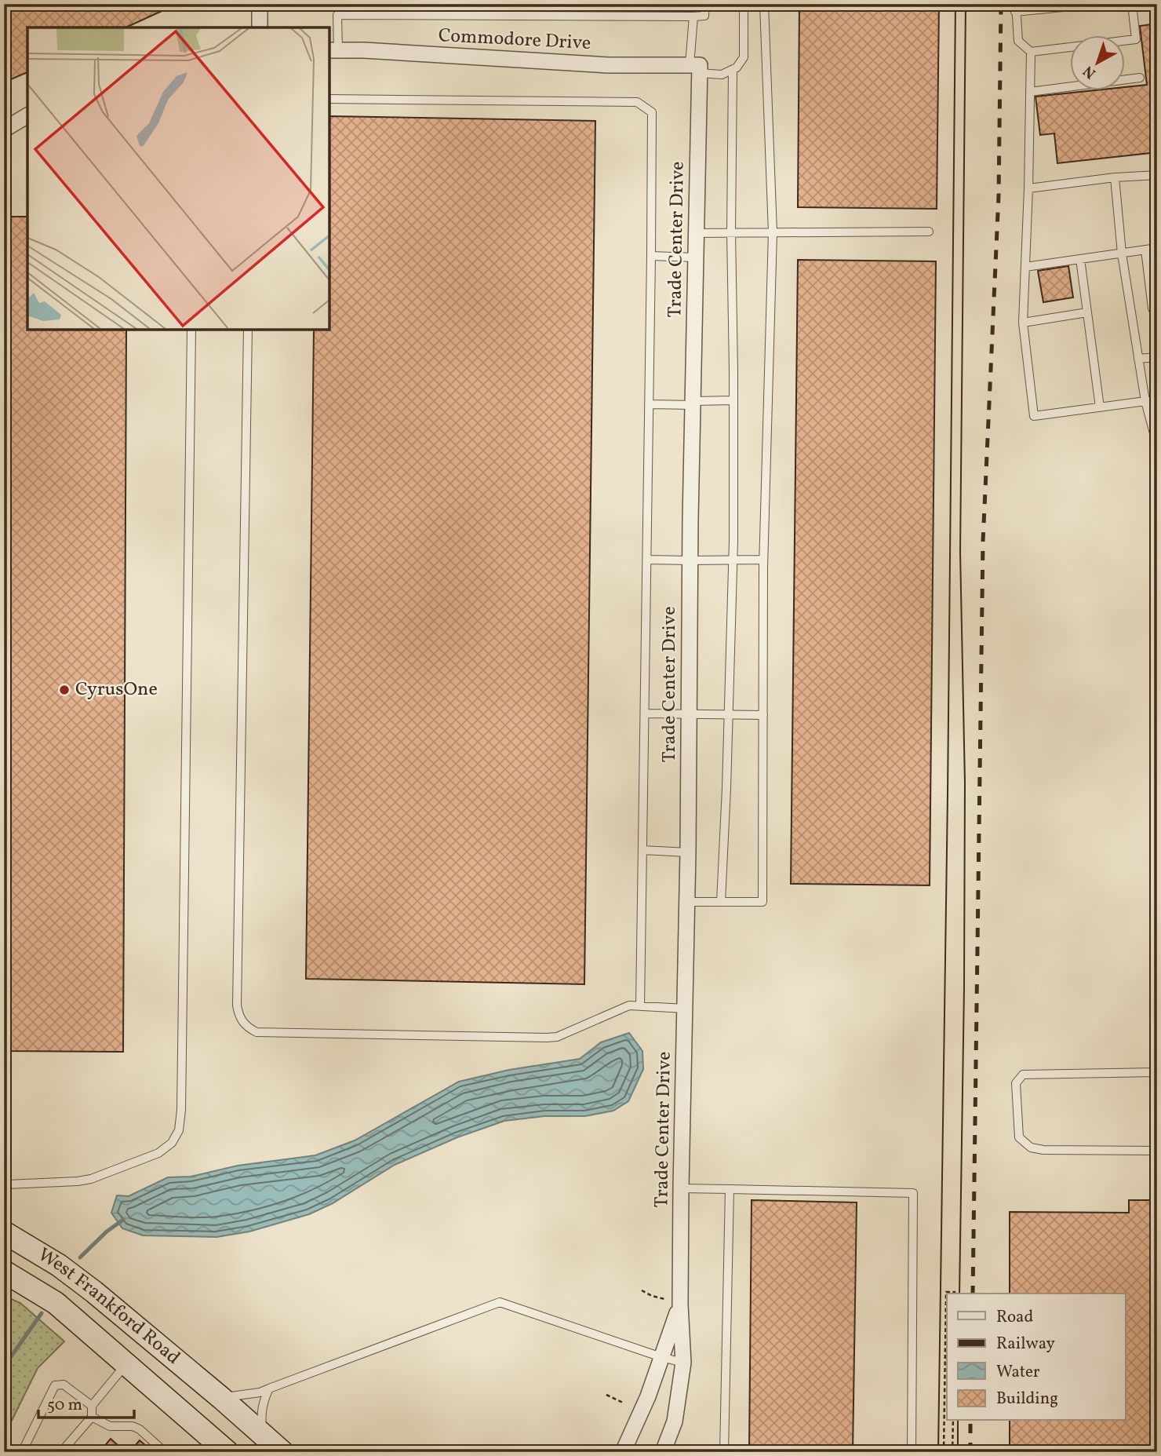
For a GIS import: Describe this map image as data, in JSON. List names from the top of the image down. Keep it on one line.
{"streets":{"main road":["West Frankford Road"],"street":["Commodore Drive","Trade Center Drive"]},"crossings":[["Commodore Drive","Trade Center Drive"]],"places":["CyrusOne"],"legend":["Road","Railway","Water","Building"],"scale_bar":"50 m","north":"bottom left"}
